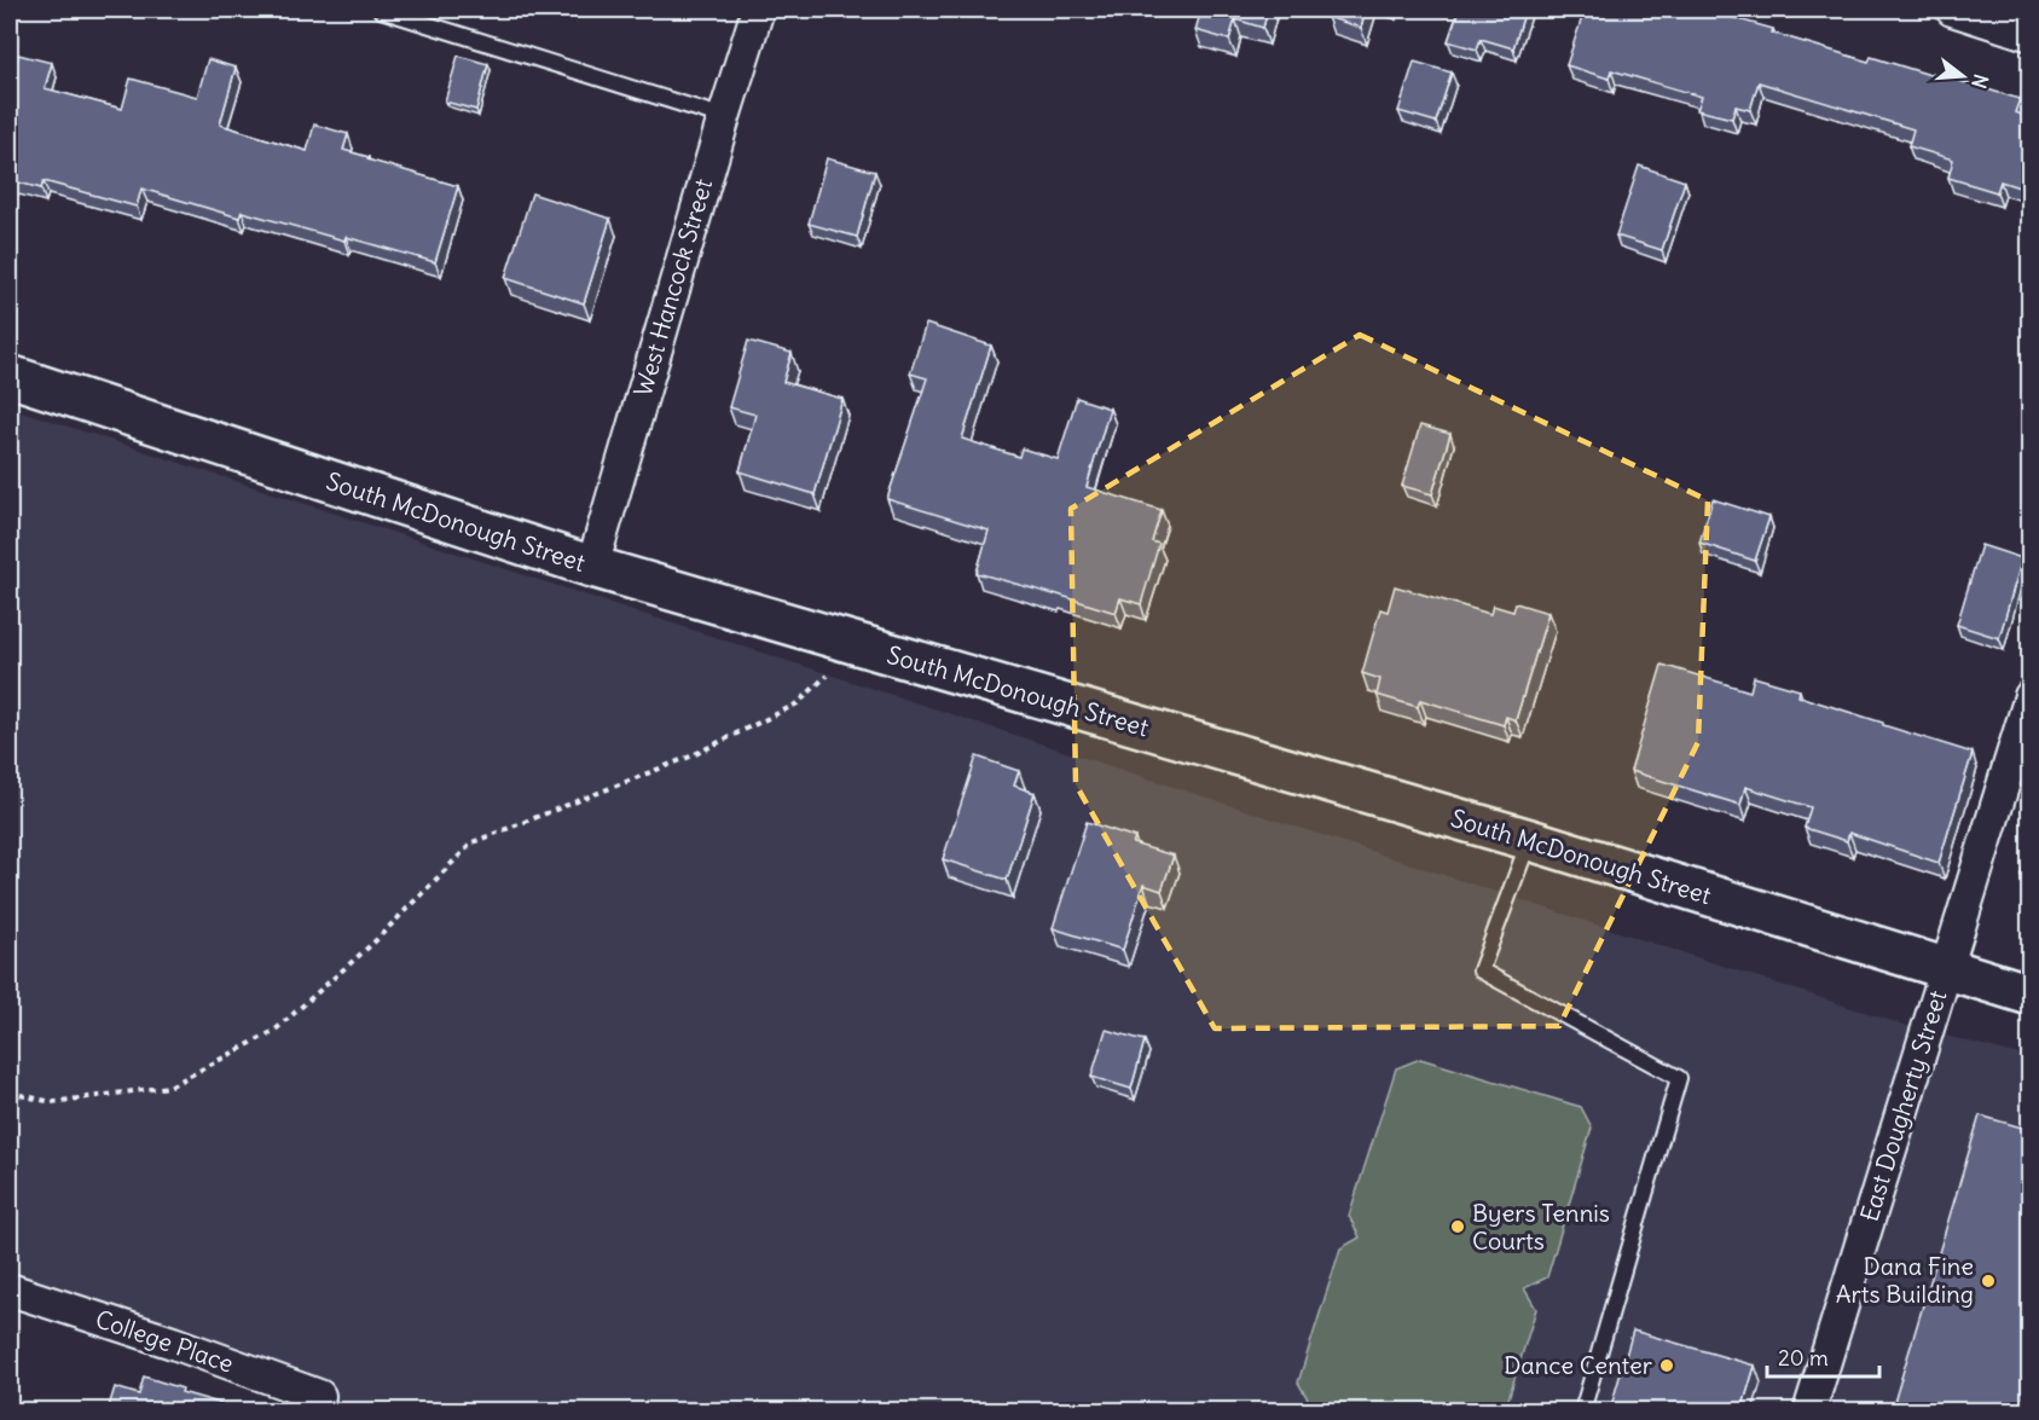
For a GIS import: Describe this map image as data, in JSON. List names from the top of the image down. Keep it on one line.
{"streets":{"street":["West Hancock Street","South McDonough Street","East Dougherty Street","College Place"]},"crossings":[["West Hancock Street","South McDonough Street"],["South McDonough Street","East Dougherty Street"]],"places":["Byers Tennis Courts","Dana Fine Arts Building","Dance Center"],"scale_bar":"20 m","north":"right"}
